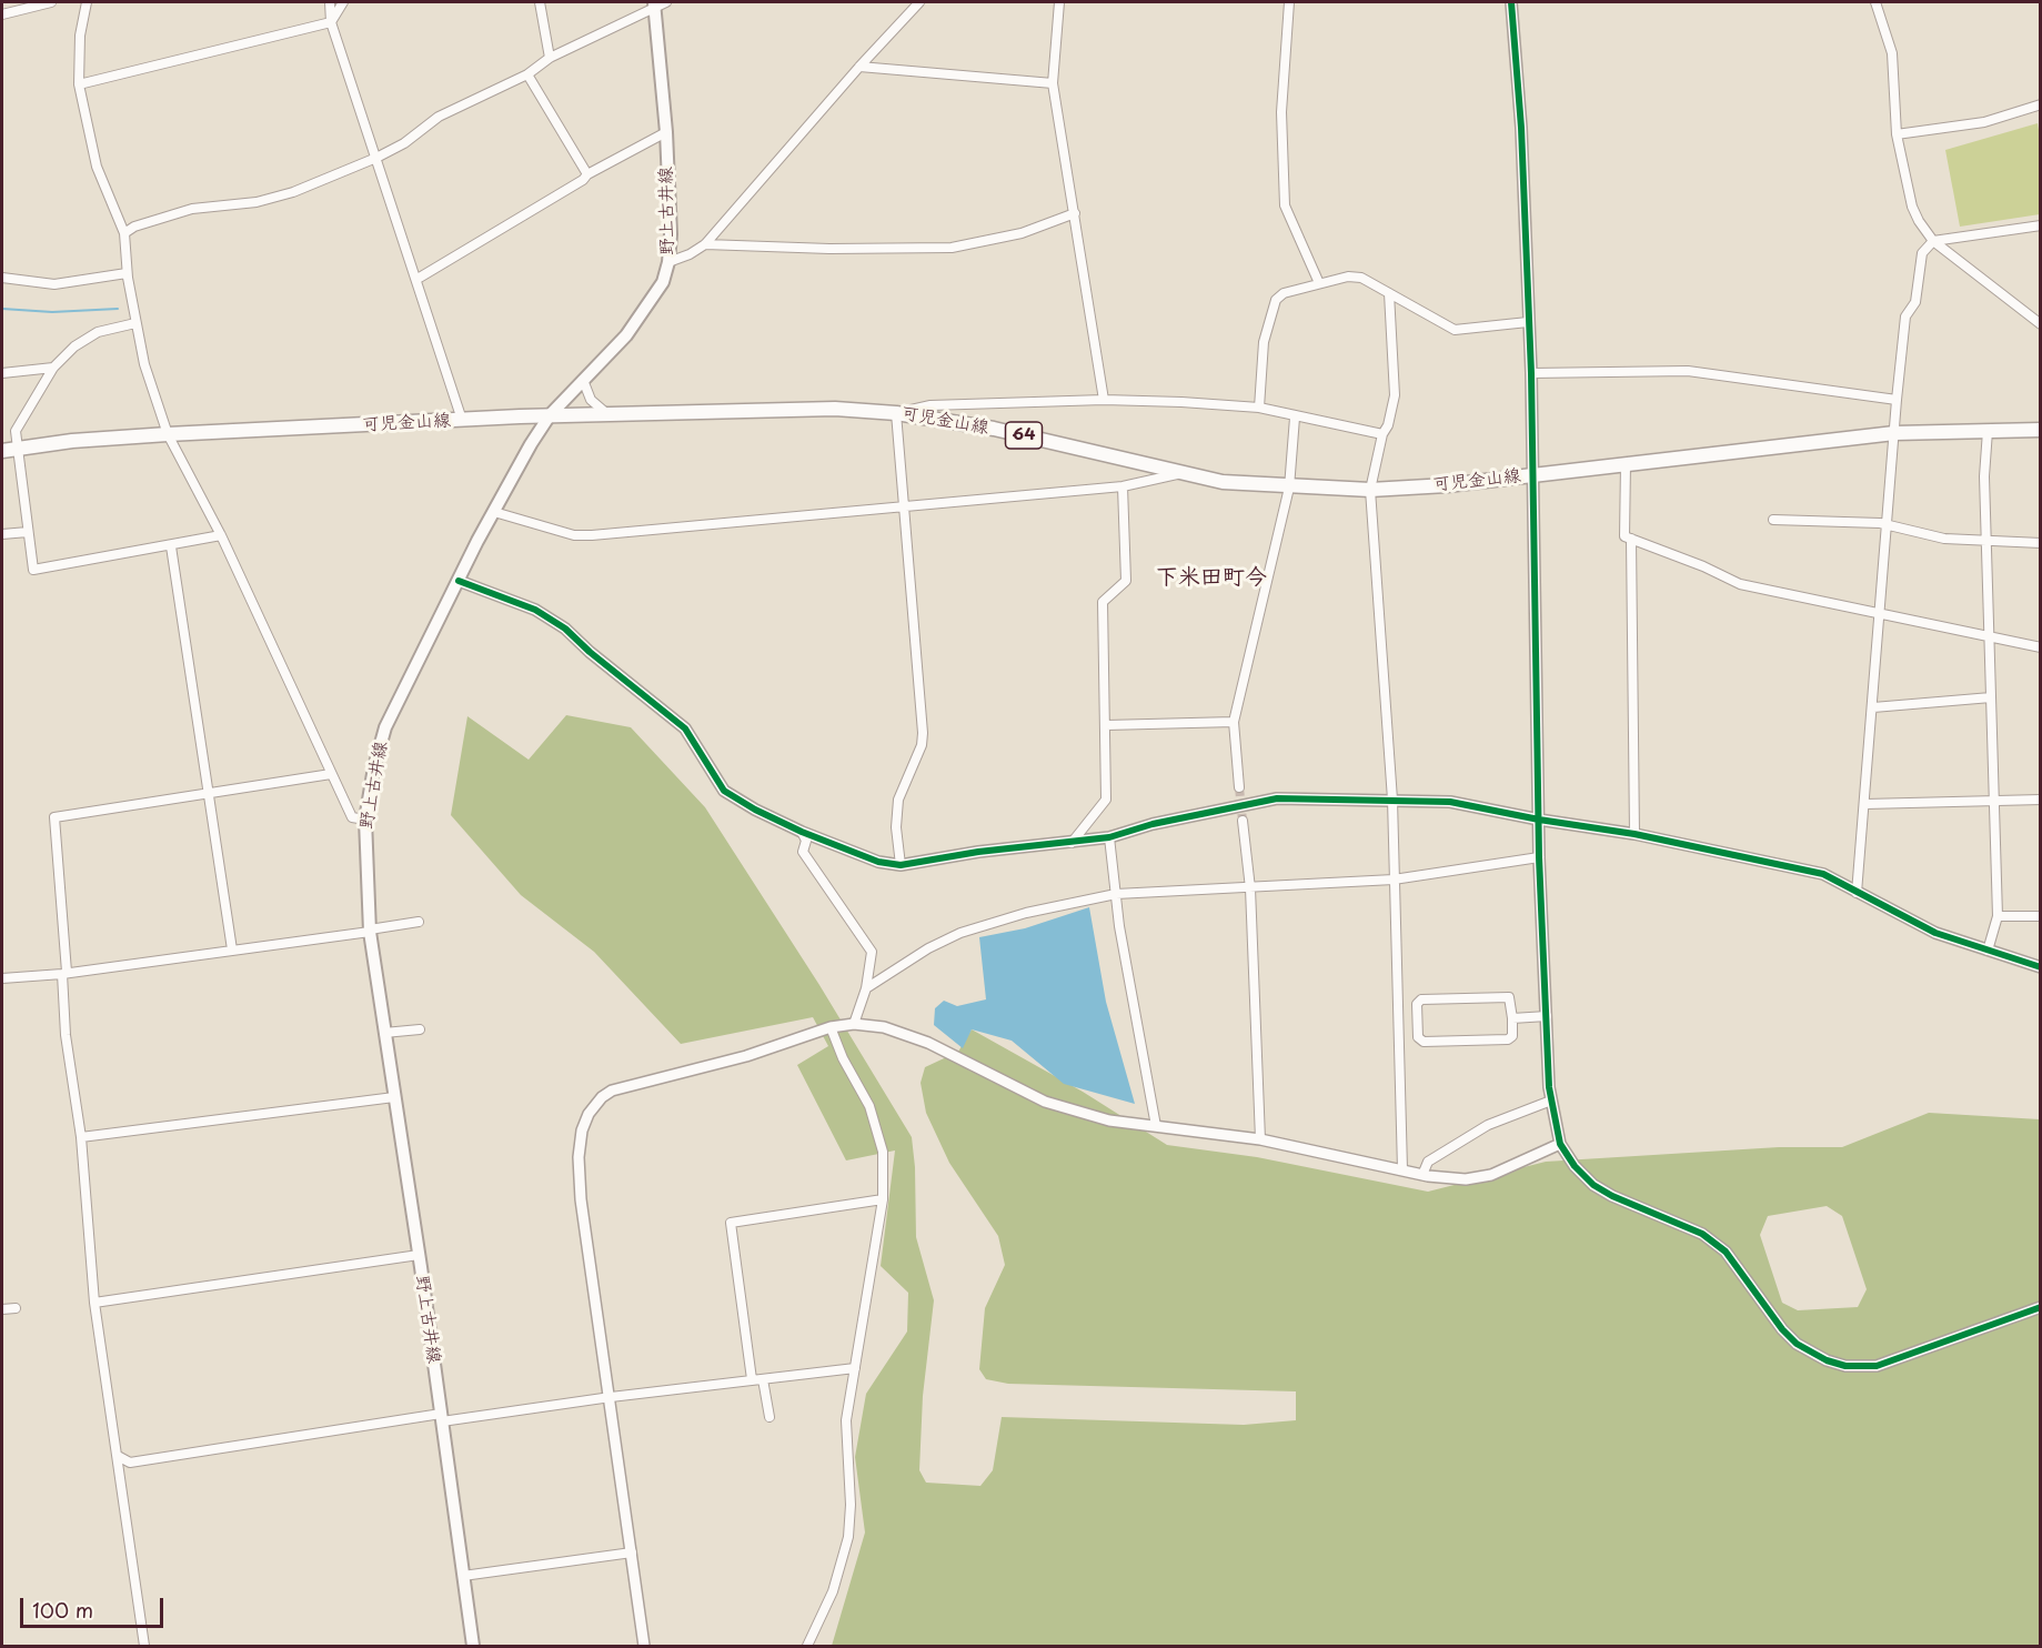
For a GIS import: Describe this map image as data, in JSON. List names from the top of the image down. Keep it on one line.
{"streets":{"main road":["野上古井線","可児金山線","64"]},"crossings":[["野上古井線","可児金山線"]],"districts":["下米田町今"],"scale_bar":"100 m"}
